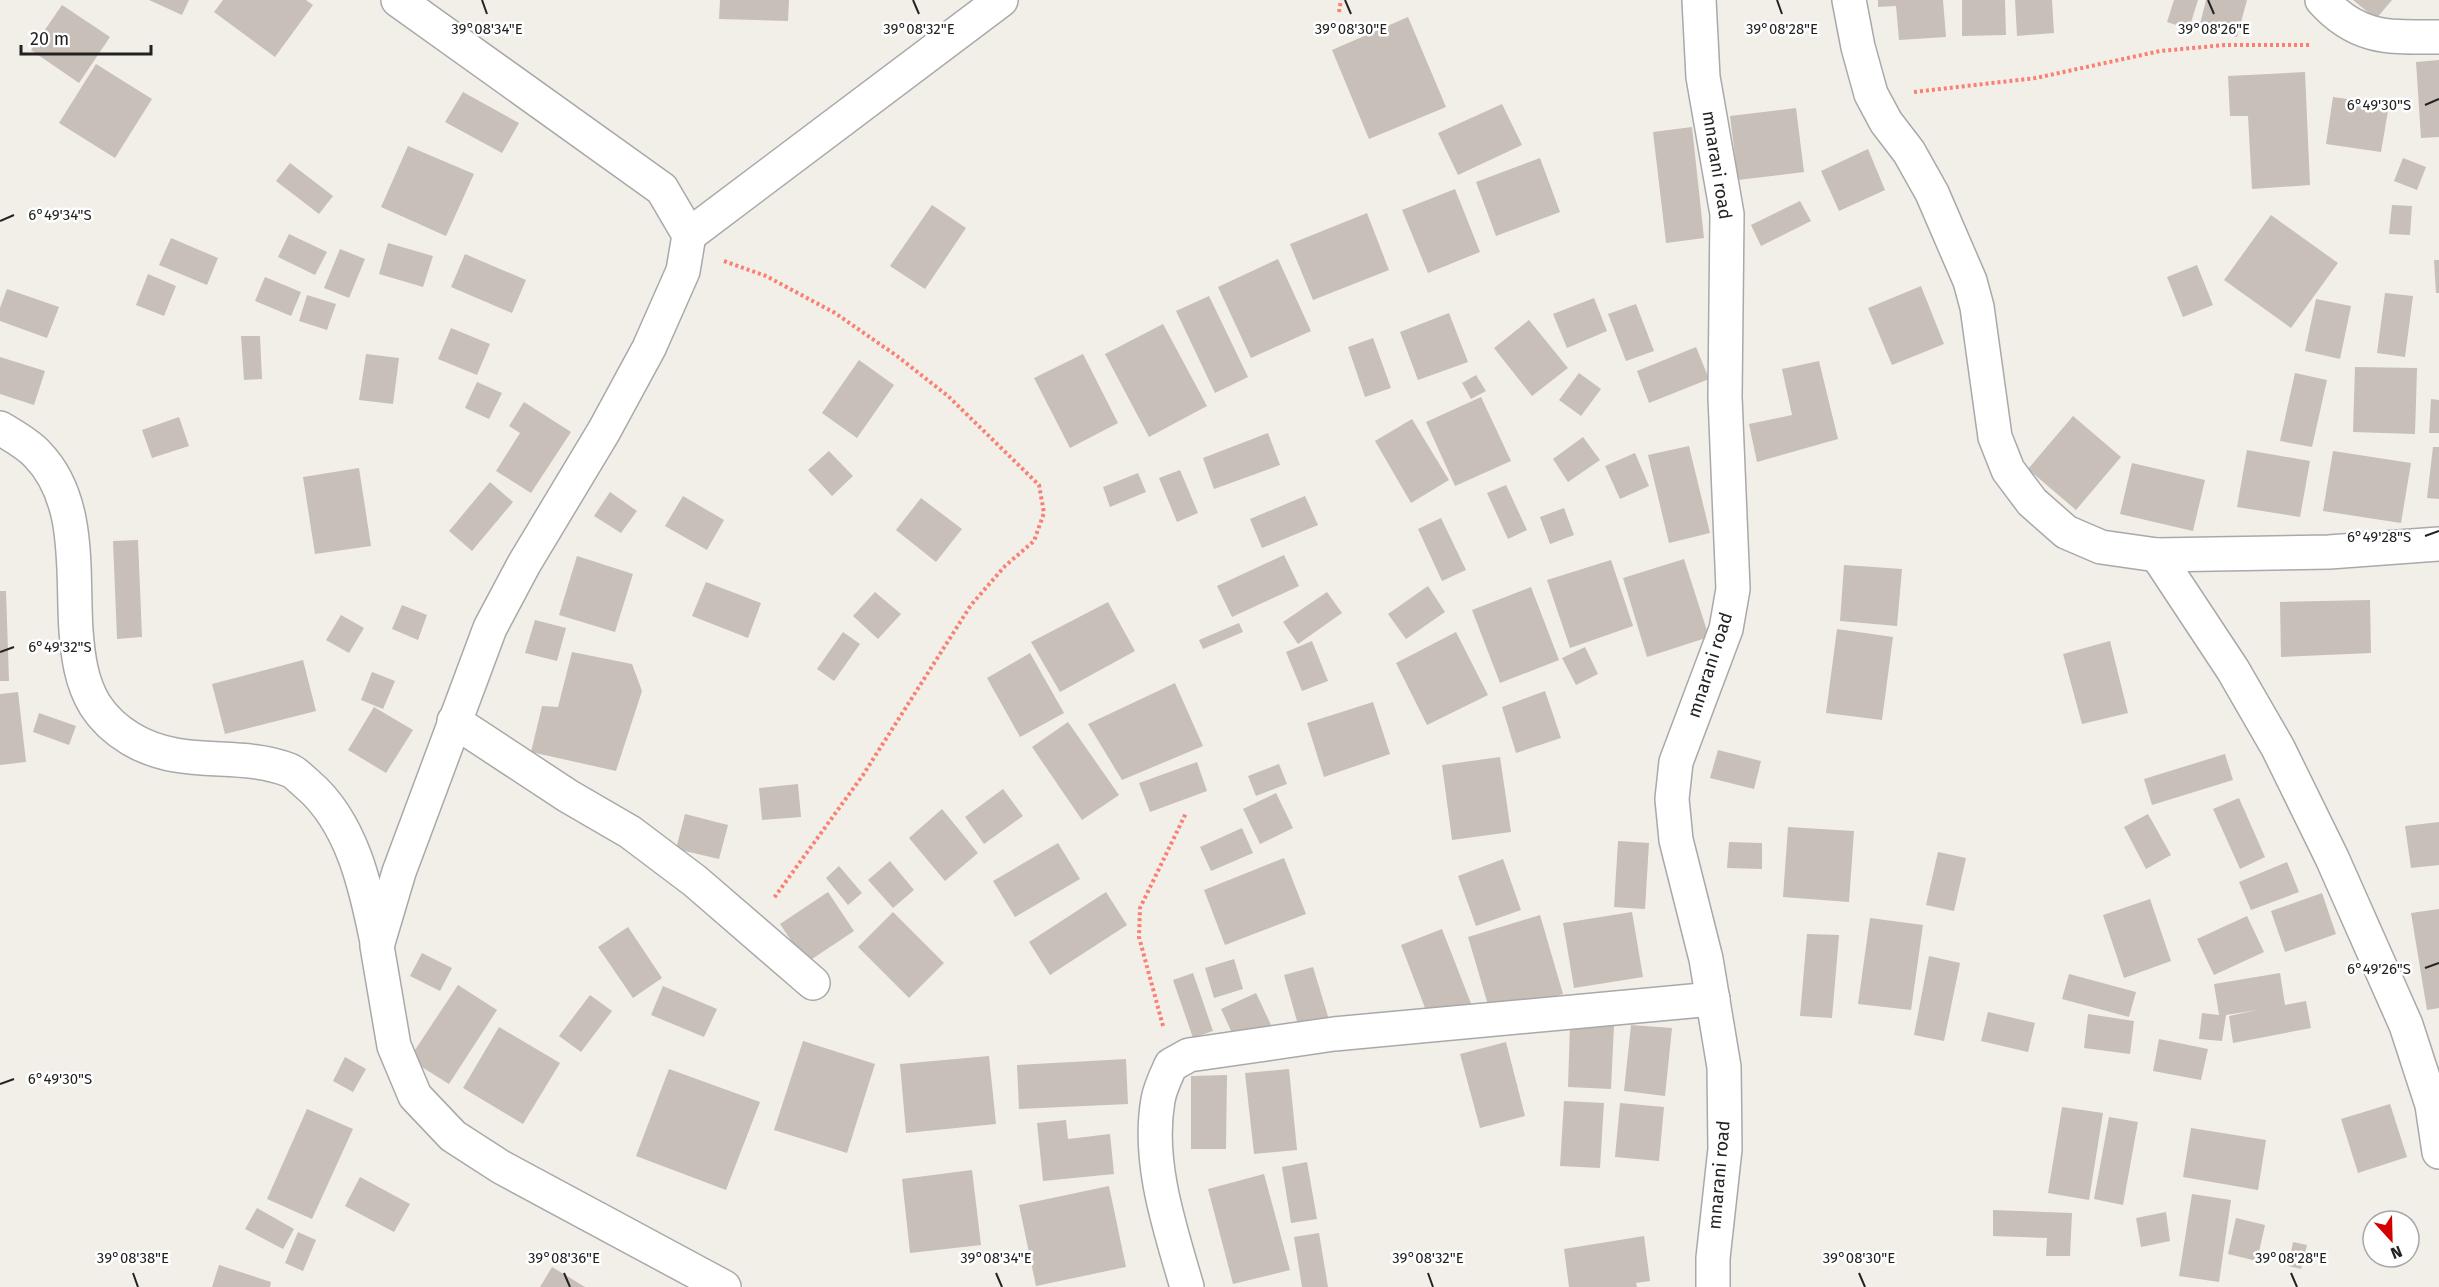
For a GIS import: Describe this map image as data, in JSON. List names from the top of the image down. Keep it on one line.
{"streets":{"street":["mnarani road"]},"scale_bar":"20 m","north":"bottom","coordinates":["39°08'34\"E","39°08'32\"E","39°08'30\"E","39°08'28\"E","39°08'26\"E","6°49'30\"S","6°49'34\"S","6°49'28\"S","6°49'32\"S","6°49'26\"S","39°08'38\"E","39°08'36\"E"]}
